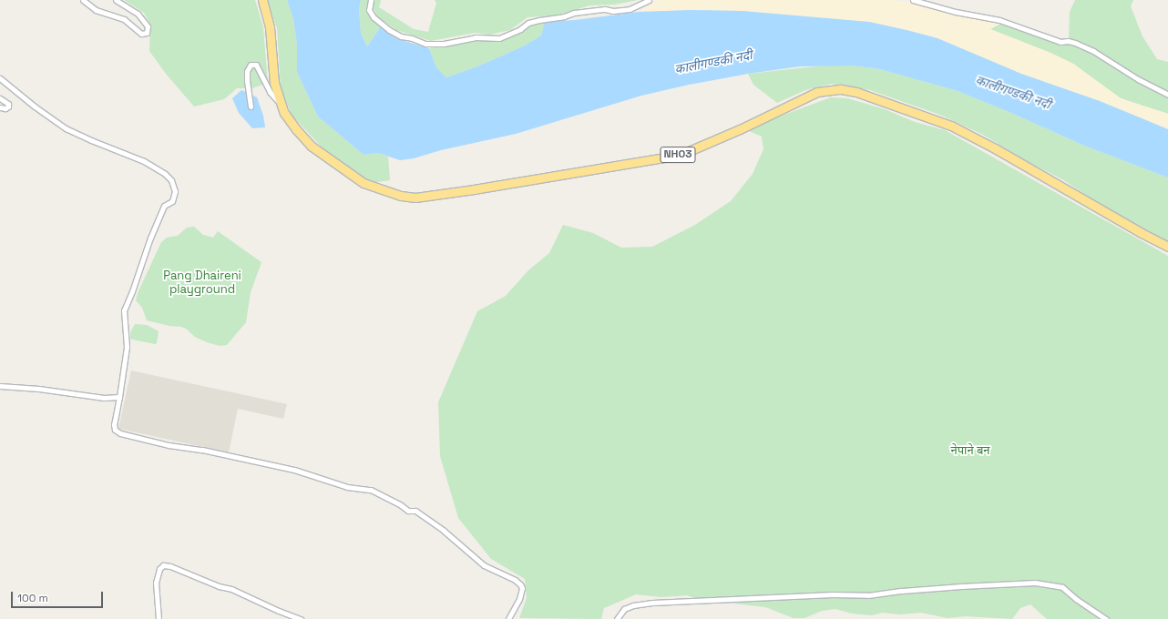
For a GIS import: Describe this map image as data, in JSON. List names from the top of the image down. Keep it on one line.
{"streets":{"highway":["NH03"]},"water":["कालीगण्डकी नदी"],"parks":["Pang Dhaireni playground","नेपाने बन"],"scale_bar":"100 m"}
